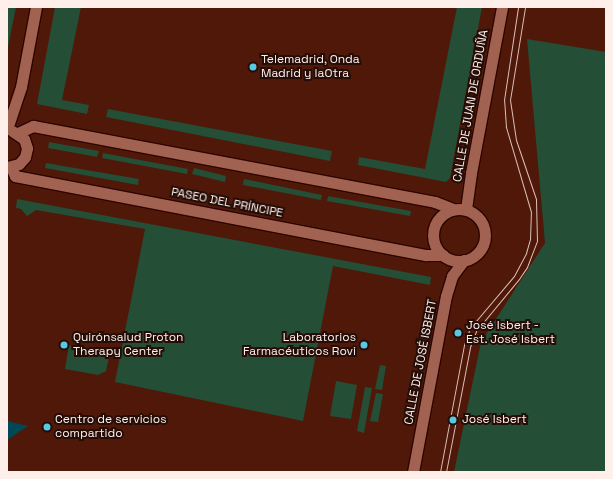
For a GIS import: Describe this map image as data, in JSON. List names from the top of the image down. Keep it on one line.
{"streets":{"street":["CALLE DE JUAN DE ORDUÑA","PASEO DEL PRÍNCIPE","CALLE DE JOSÉ ISBERT"]},"crossings":[["CALLE DE JUAN DE ORDUÑA","PASEO DEL PRÍNCIPE"],["CALLE DE JUAN DE ORDUÑA","CALLE DE JOSÉ ISBERT"],["PASEO DEL PRÍNCIPE","CALLE DE JOSÉ ISBERT"]],"places":["Telemadrid, Onda Madrid y laOtra","José Isbert - Est. José Isbert","Quirónsalud Proton Therapy Center","Laboratorios Farmacéuticos Rovi","José Isbert","Centro de servicios compartido"]}
